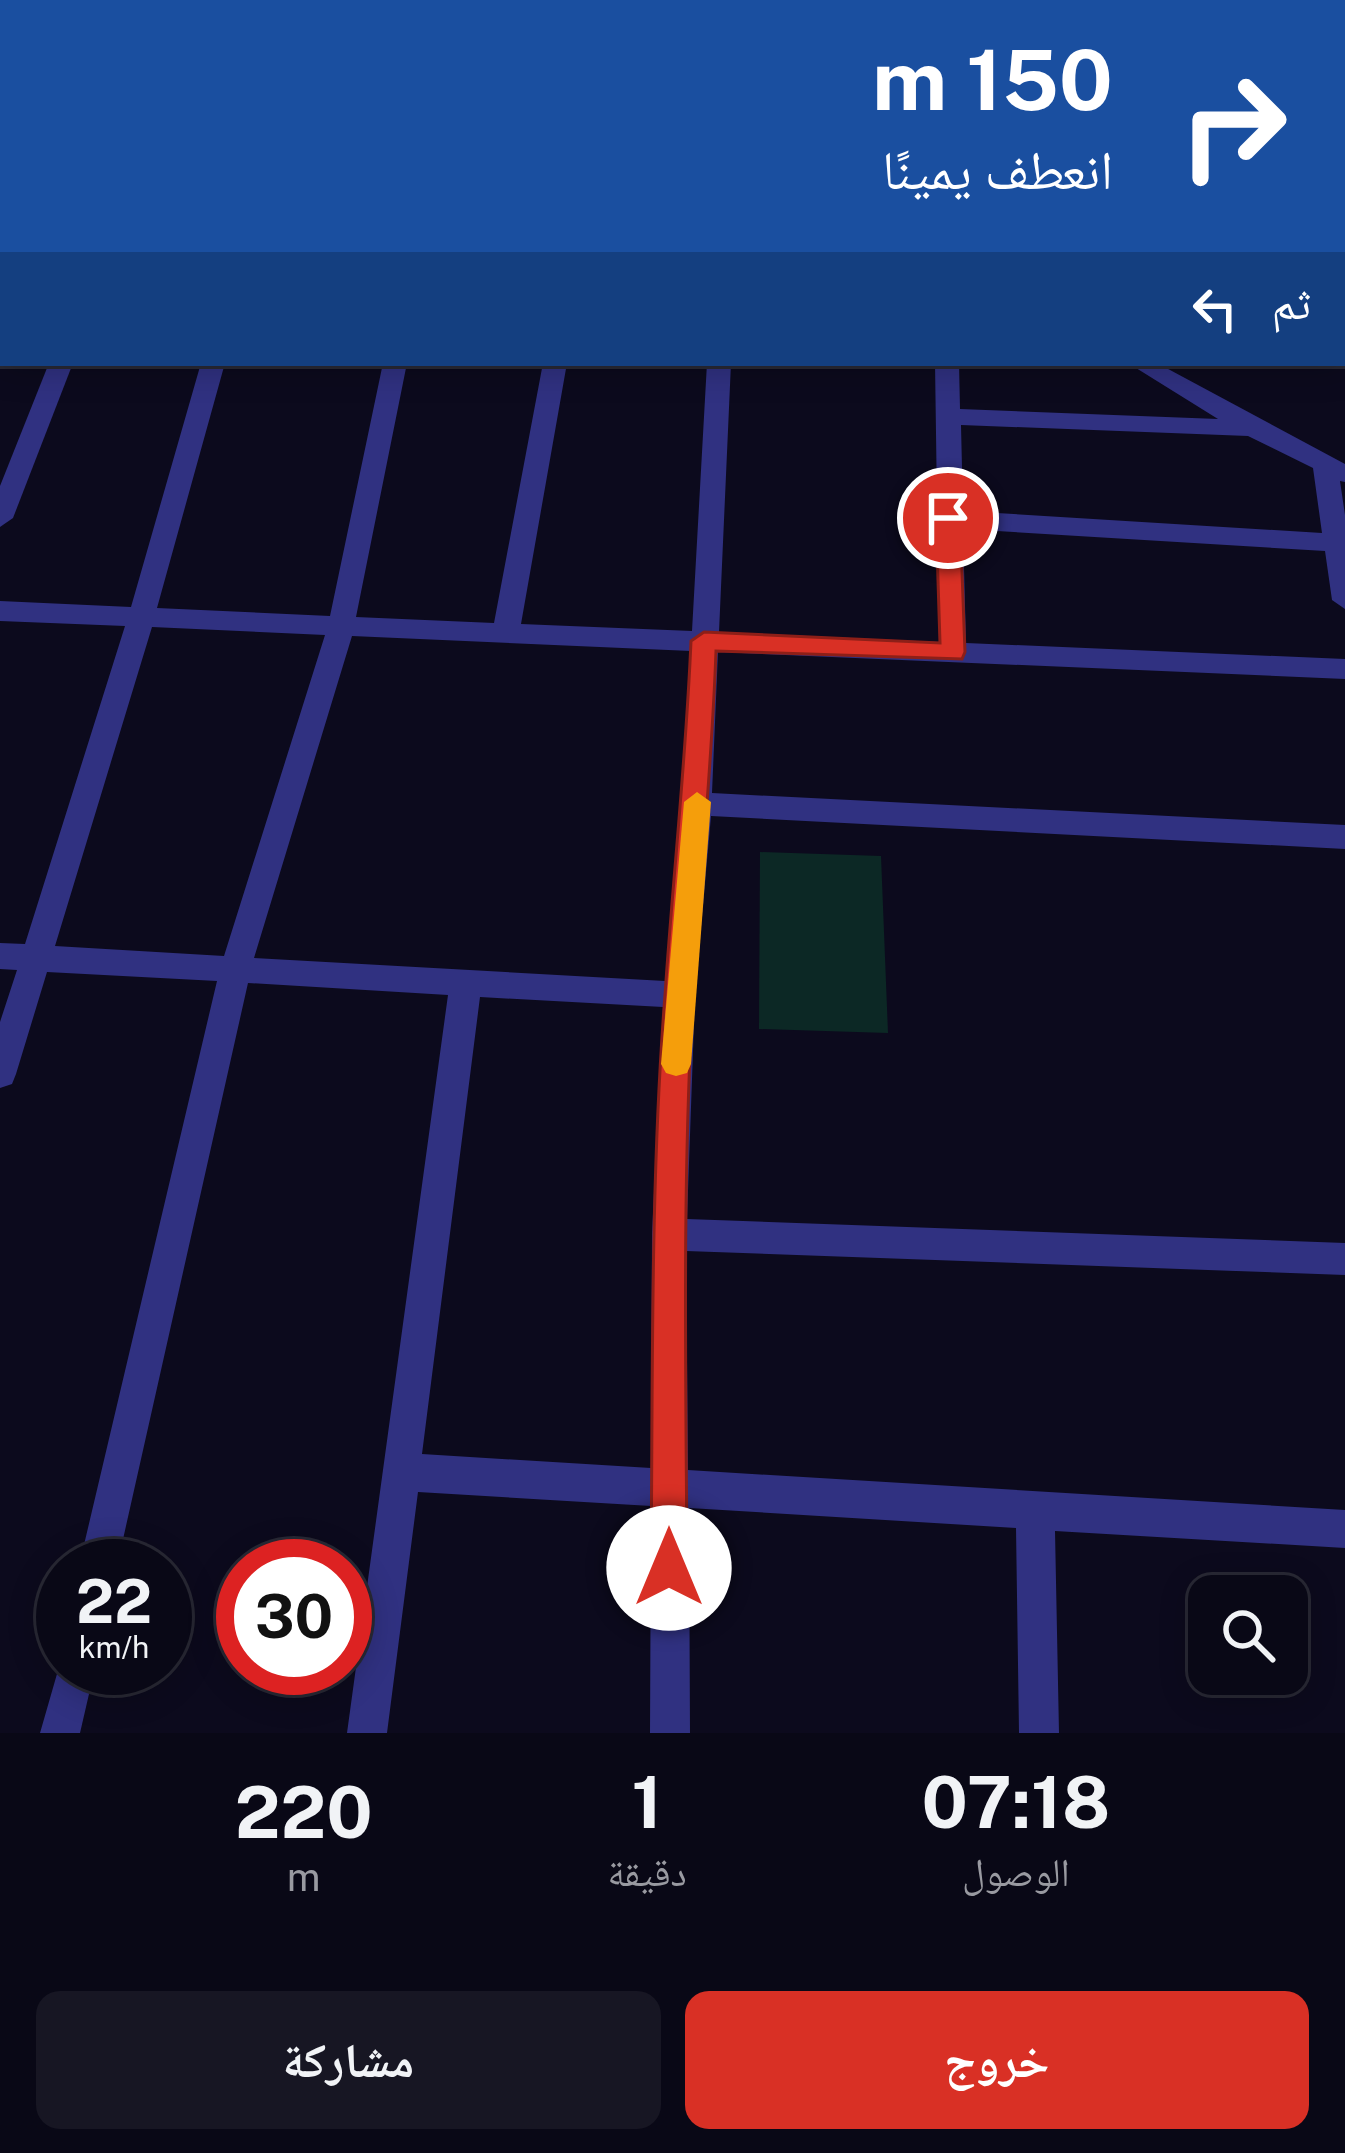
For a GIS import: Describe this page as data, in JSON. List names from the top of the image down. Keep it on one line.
{"page":{"turn":["150 m","انعطف يمينًا"],"then":"ثم","speed":"22 km/h","limit":"30","eta":["07:18","الوصول","1","دقيقة","220","m"],"buttons":["خروج","مشاركة"]}}
